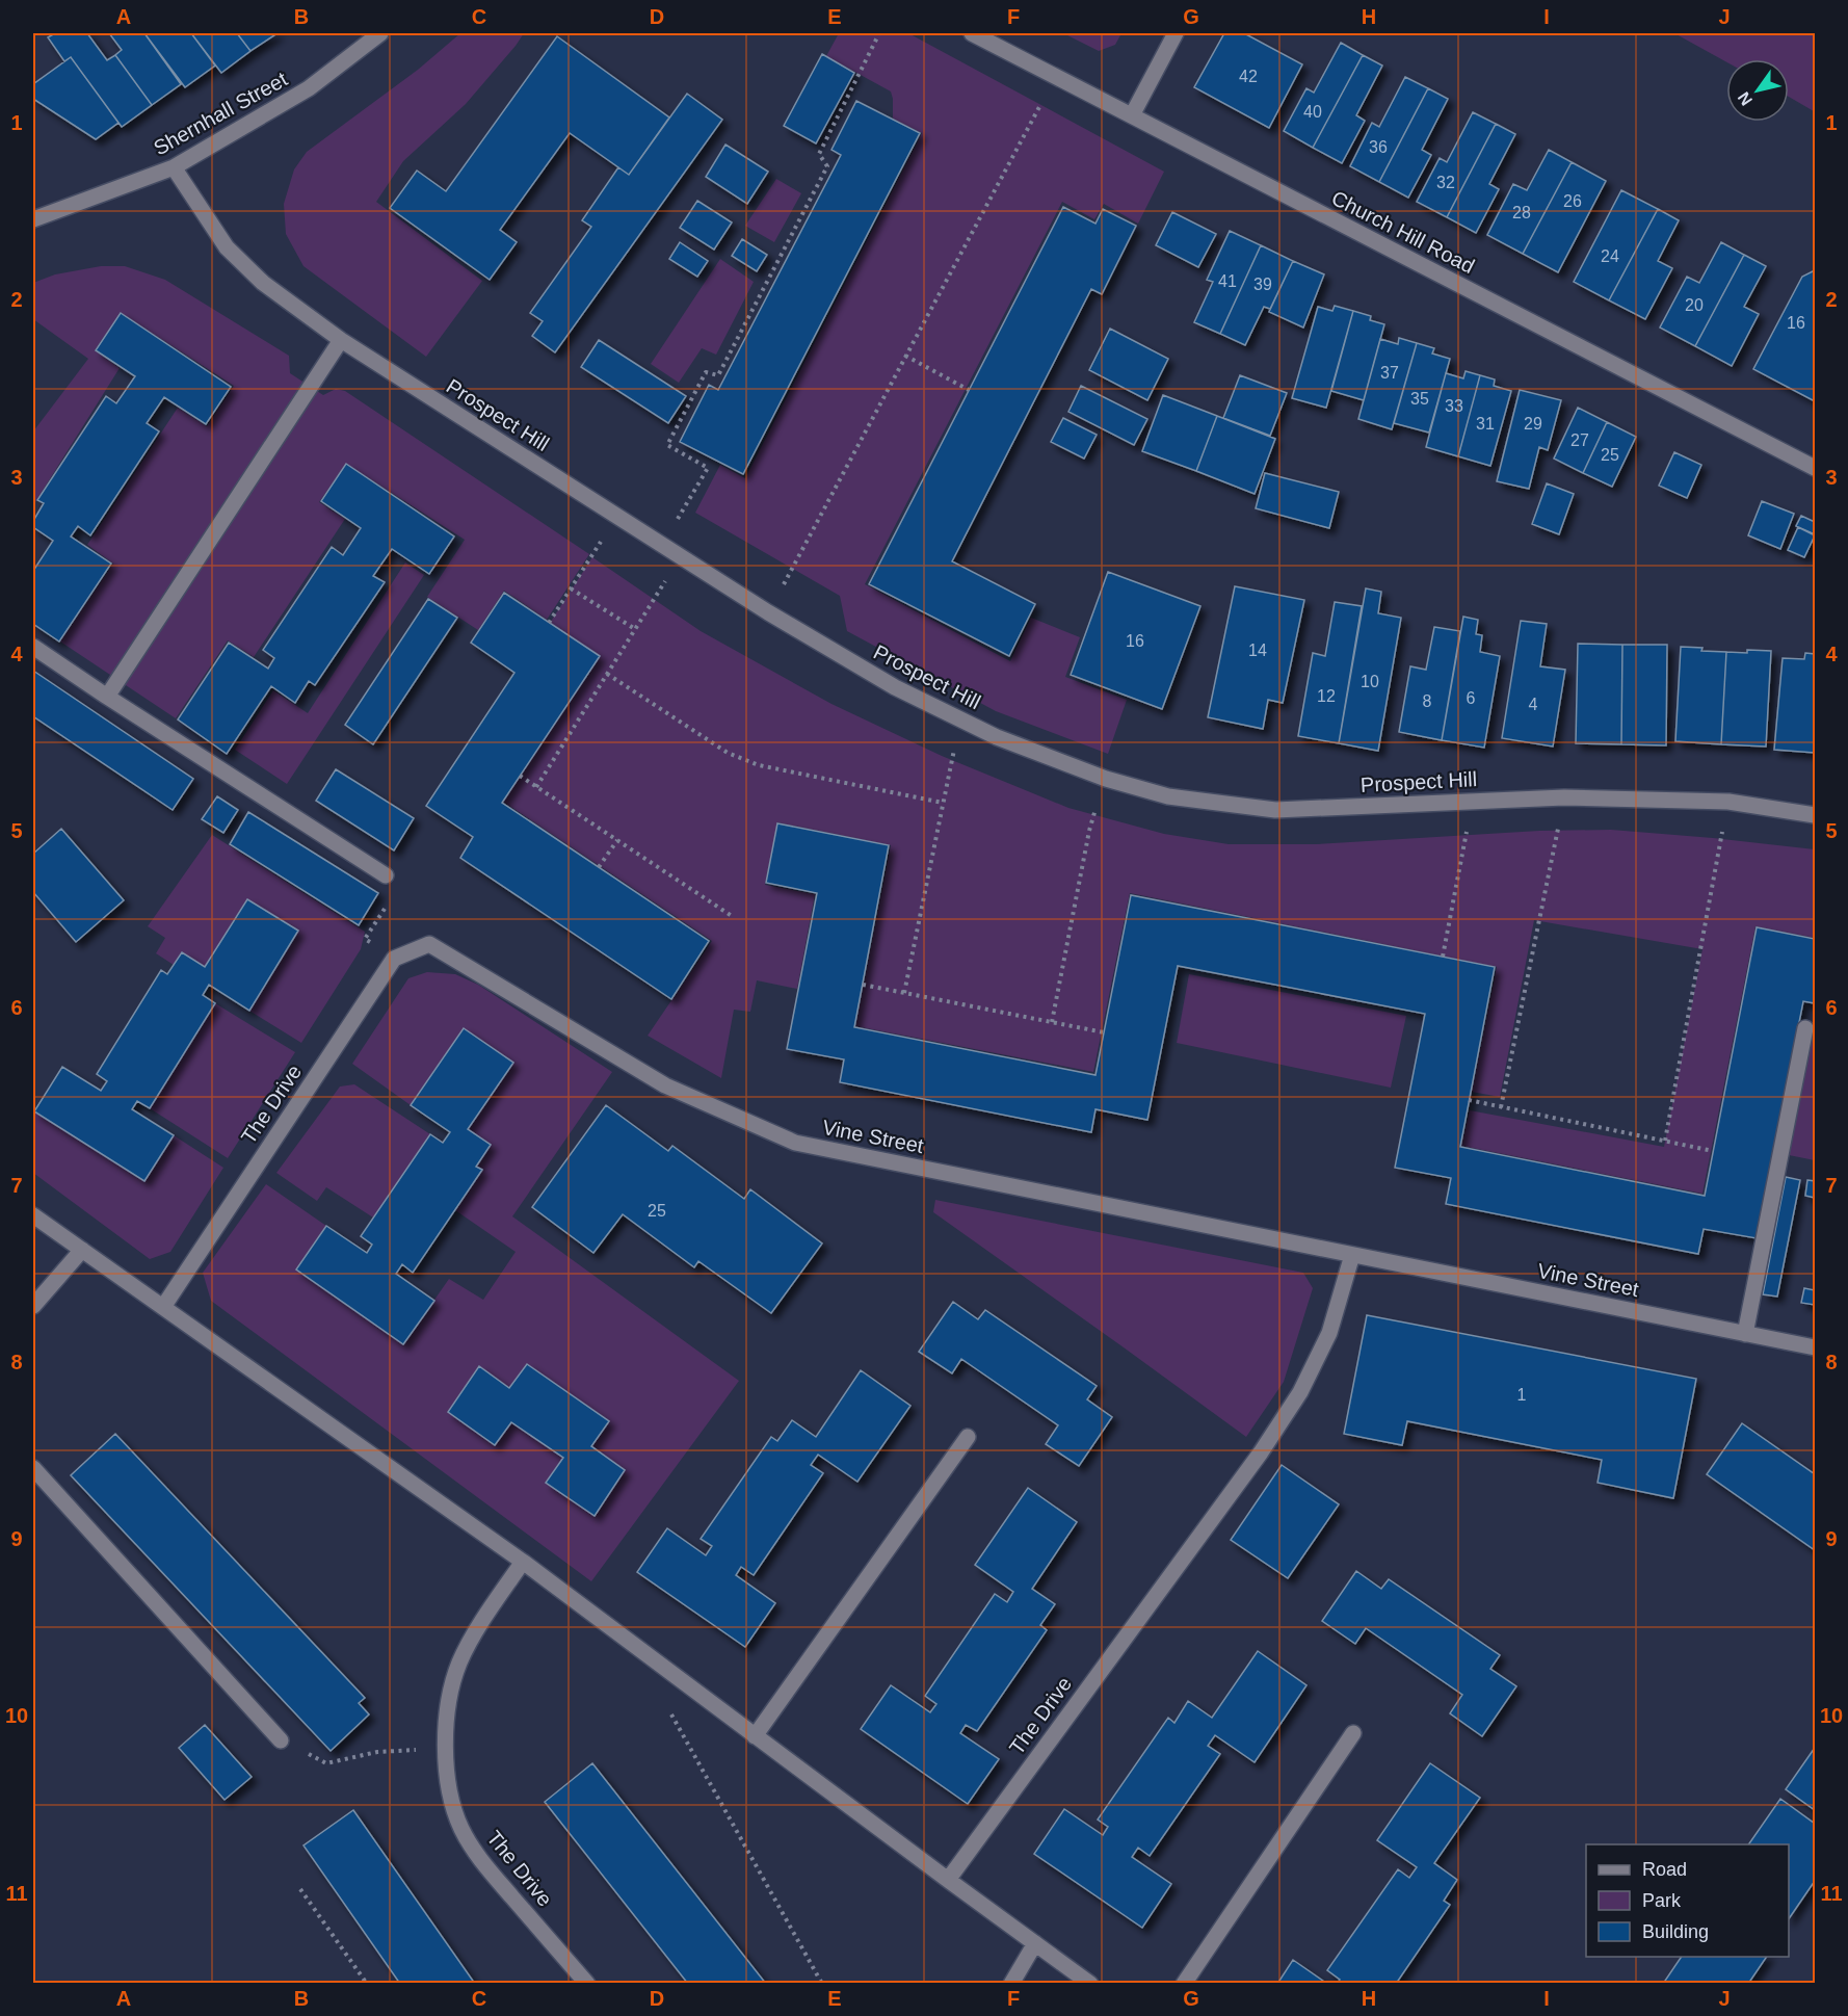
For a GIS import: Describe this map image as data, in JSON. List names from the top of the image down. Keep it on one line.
{"streets":{"street":["Shernhall Street","Church Hill Road","Prospect Hill","The Drive","Vine Street"]},"crossings":[["Shernhall Street","Prospect Hill"],["The Drive","Vine Street"]],"house_numbers":["42","40","36","32","26","28","24","41","39","20","16","37","35","33","31","29","27","25","16","14","10","12","6","8","4","25","1"],"legend":["Road","Park","Building"],"north":"bottom left","grid":{"columns":["A","B","C","D","E","F","G","H","I","J"],"rows":["1","2","3","4","5","6","7","8","9","10","11"]}}
